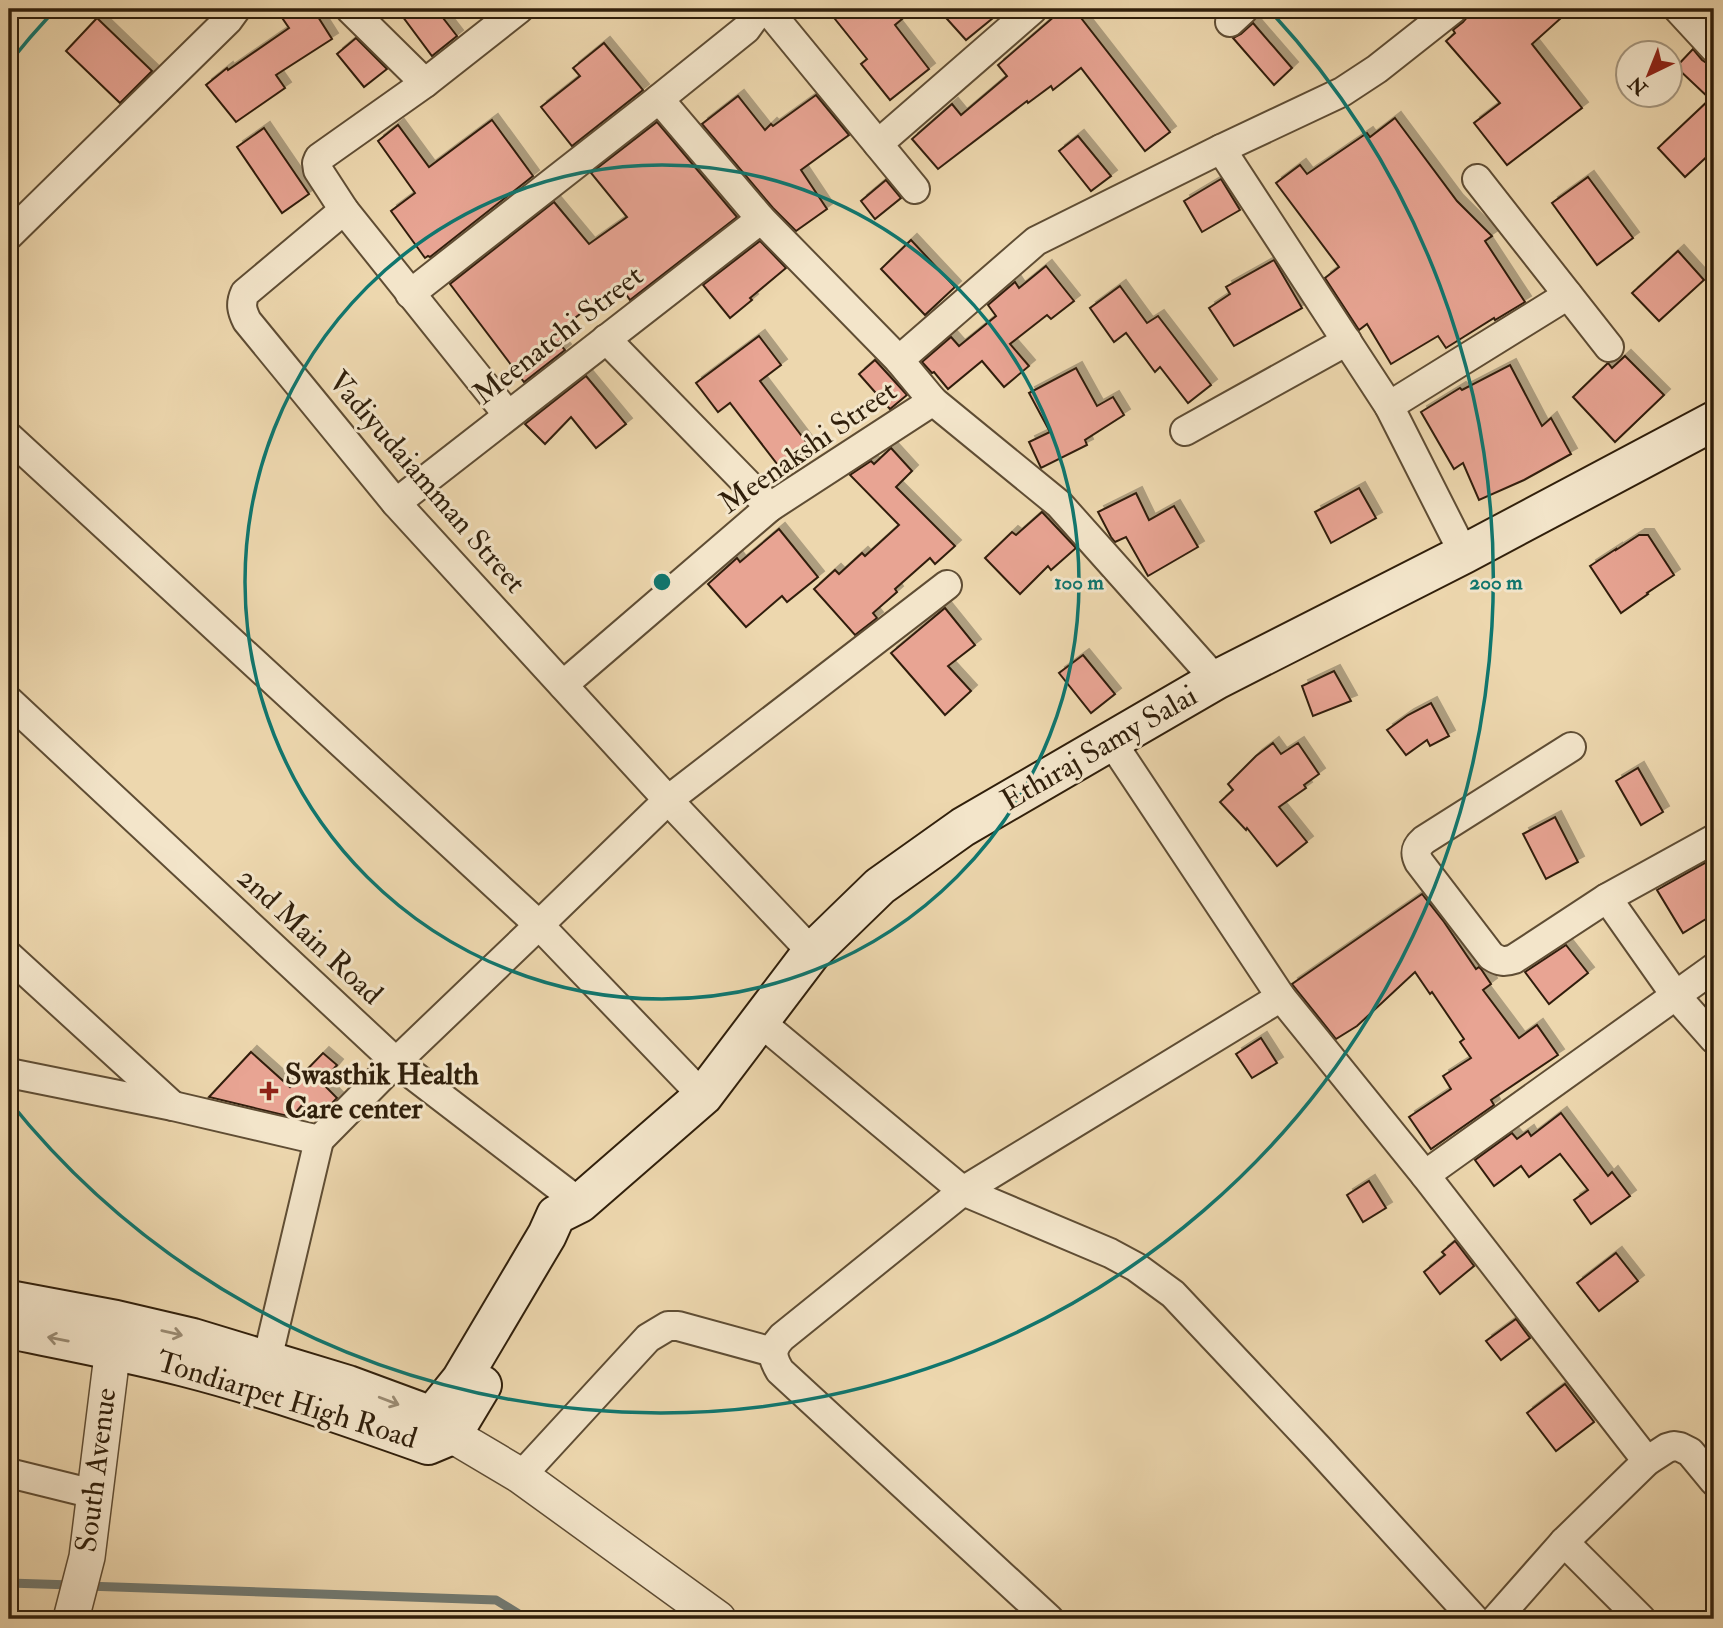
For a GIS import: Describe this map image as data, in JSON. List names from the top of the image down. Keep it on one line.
{"streets":{"main road":["Ethiraj Samy Salai","Tondiarpet High Road"],"street":["Meenatchi Street","Meenakshi Street","Vadiyudaiamman Street","2nd Main Road","South Avenue"]},"crossings":[["Meenatchi Street","Vadiyudaiamman Street"],["Meenakshi Street","Vadiyudaiamman Street"],["Vadiyudaiamman Street","Ethiraj Samy Salai"],["Ethiraj Samy Salai","2nd Main Road"],["Ethiraj Samy Salai","Tondiarpet High Road"],["Tondiarpet High Road","South Avenue"]],"places":{"health":["Swasthik Health Care center"]},"north":"bottom left","rings":["100 m","200 m"]}
